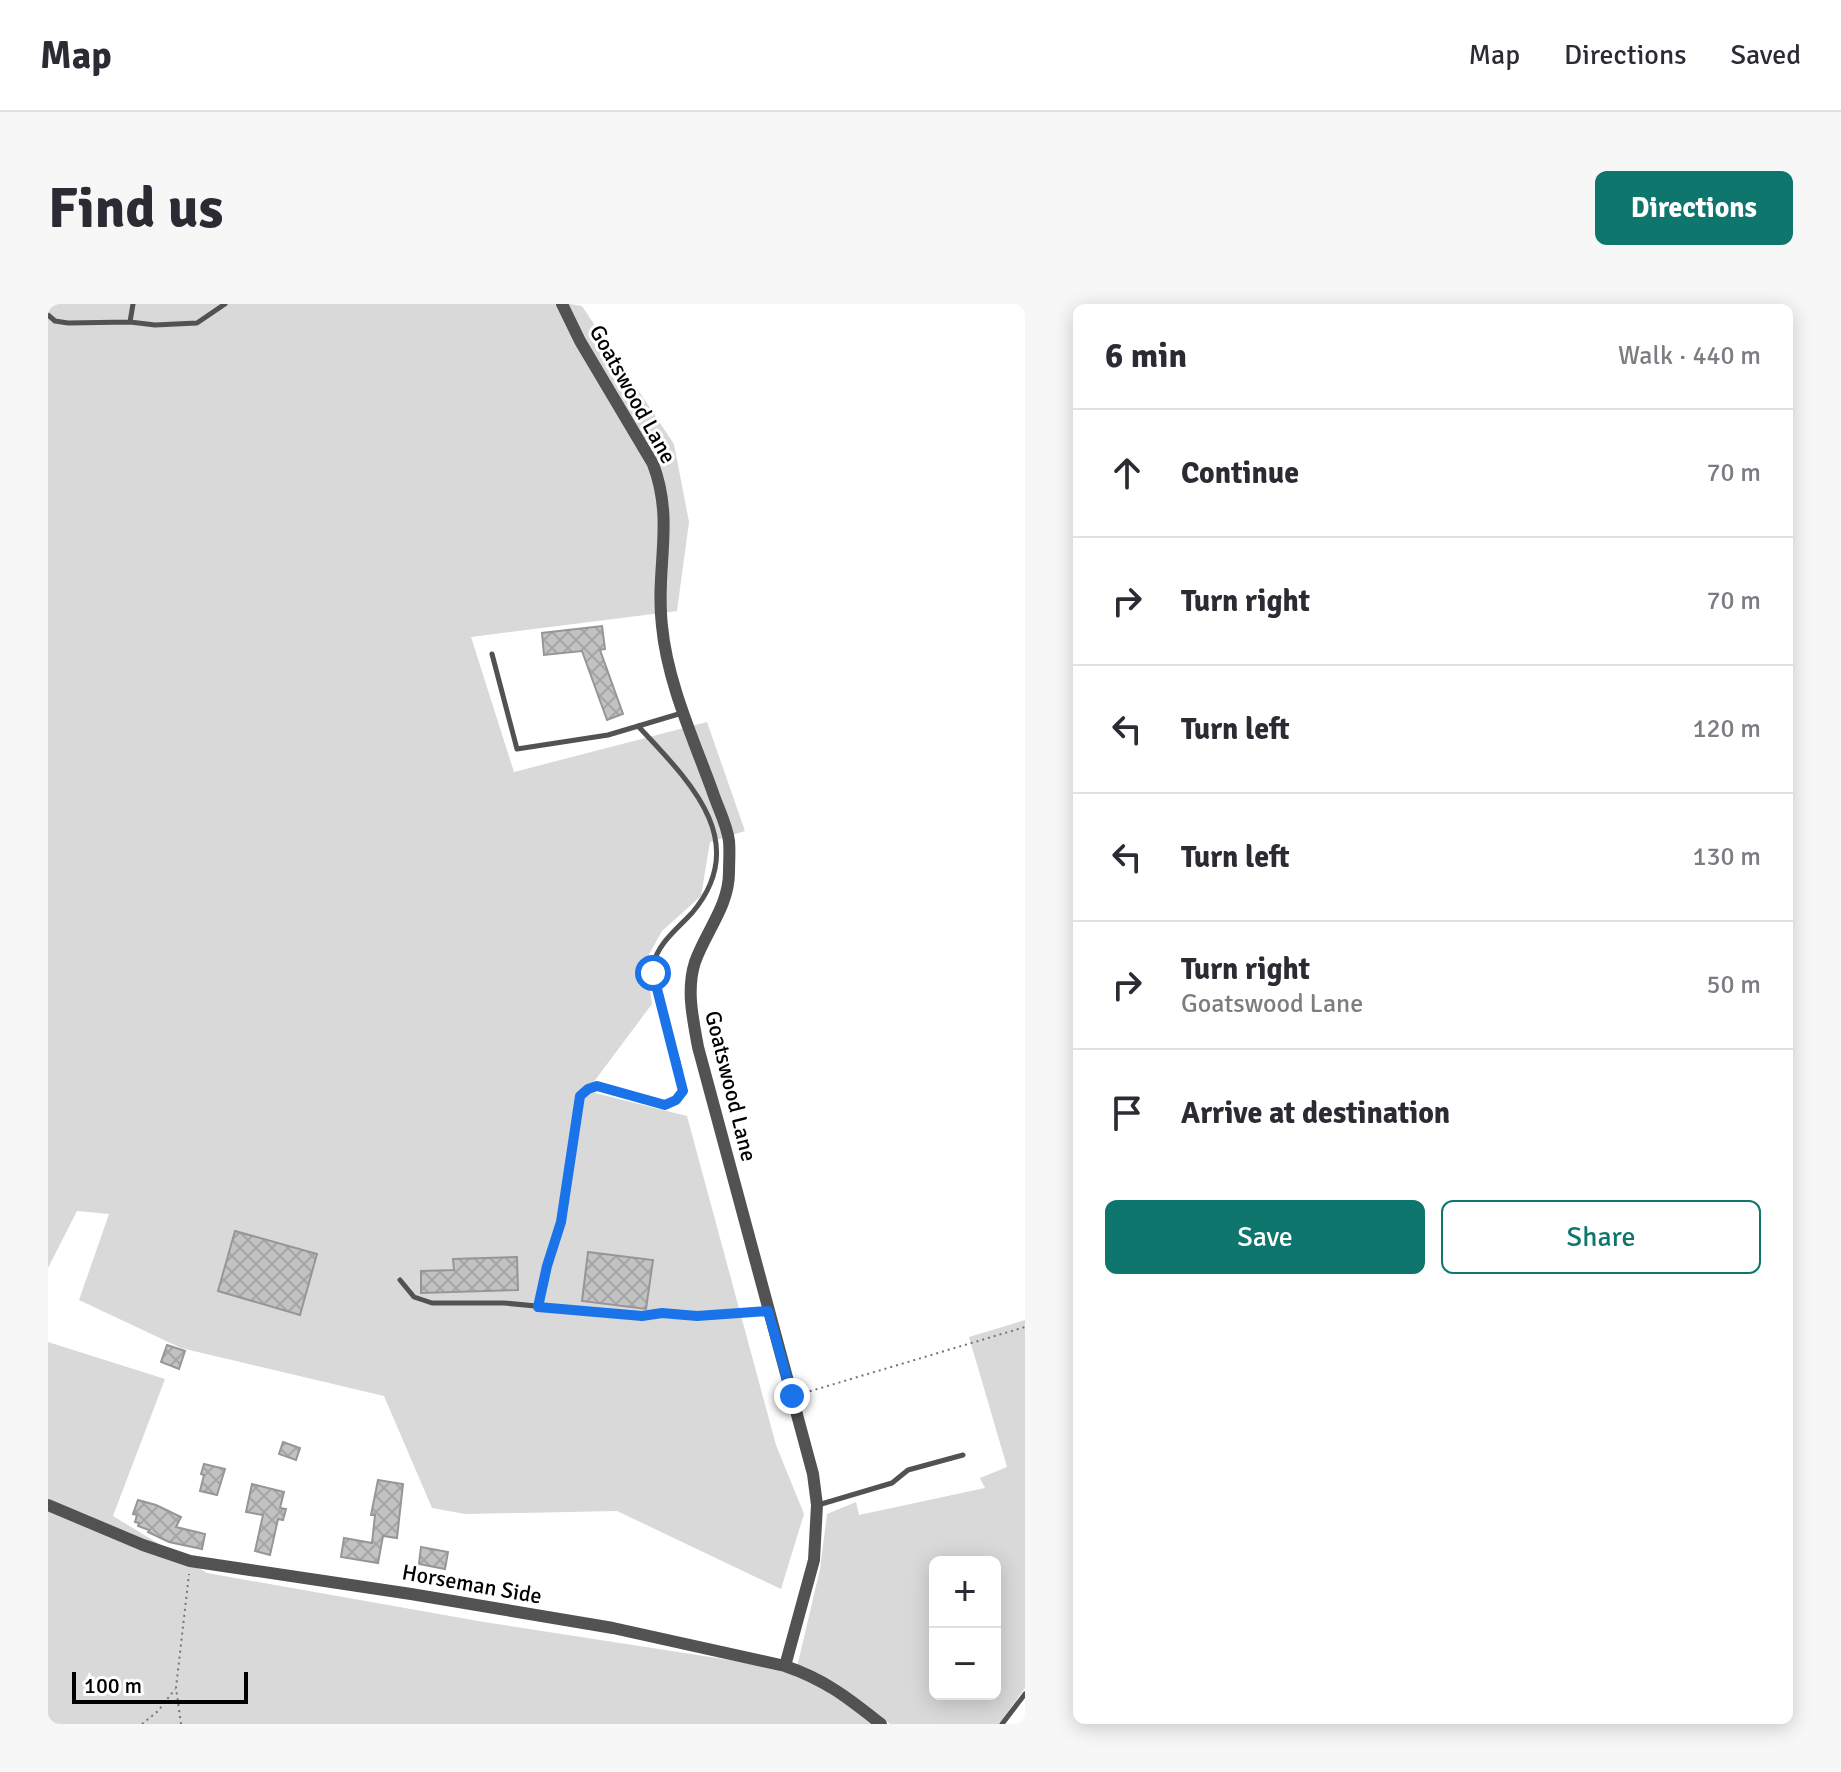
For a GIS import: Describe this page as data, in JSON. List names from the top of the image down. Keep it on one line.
{"streets":{"street":["Goatswood Lane","Horseman Side"]},"crossings":[["Goatswood Lane","Horseman Side"]],"scale_bar":"100 m","page":{"header":"Map","nav":["Map","Directions","Saved"],"buttons":["Directions",["Save","Share"]],"title":"Find us","heading":["6 min","Walk · 440 m"],"list":[["Continue","70 m"],["Turn right","70 m"],["Turn left","120 m"],["Turn left","130 m"],["Turn right","Goatswood Lane","50 m"],"Arrive at destination"],"map_buttons":["+","−"],"scale":"100 m"}}
